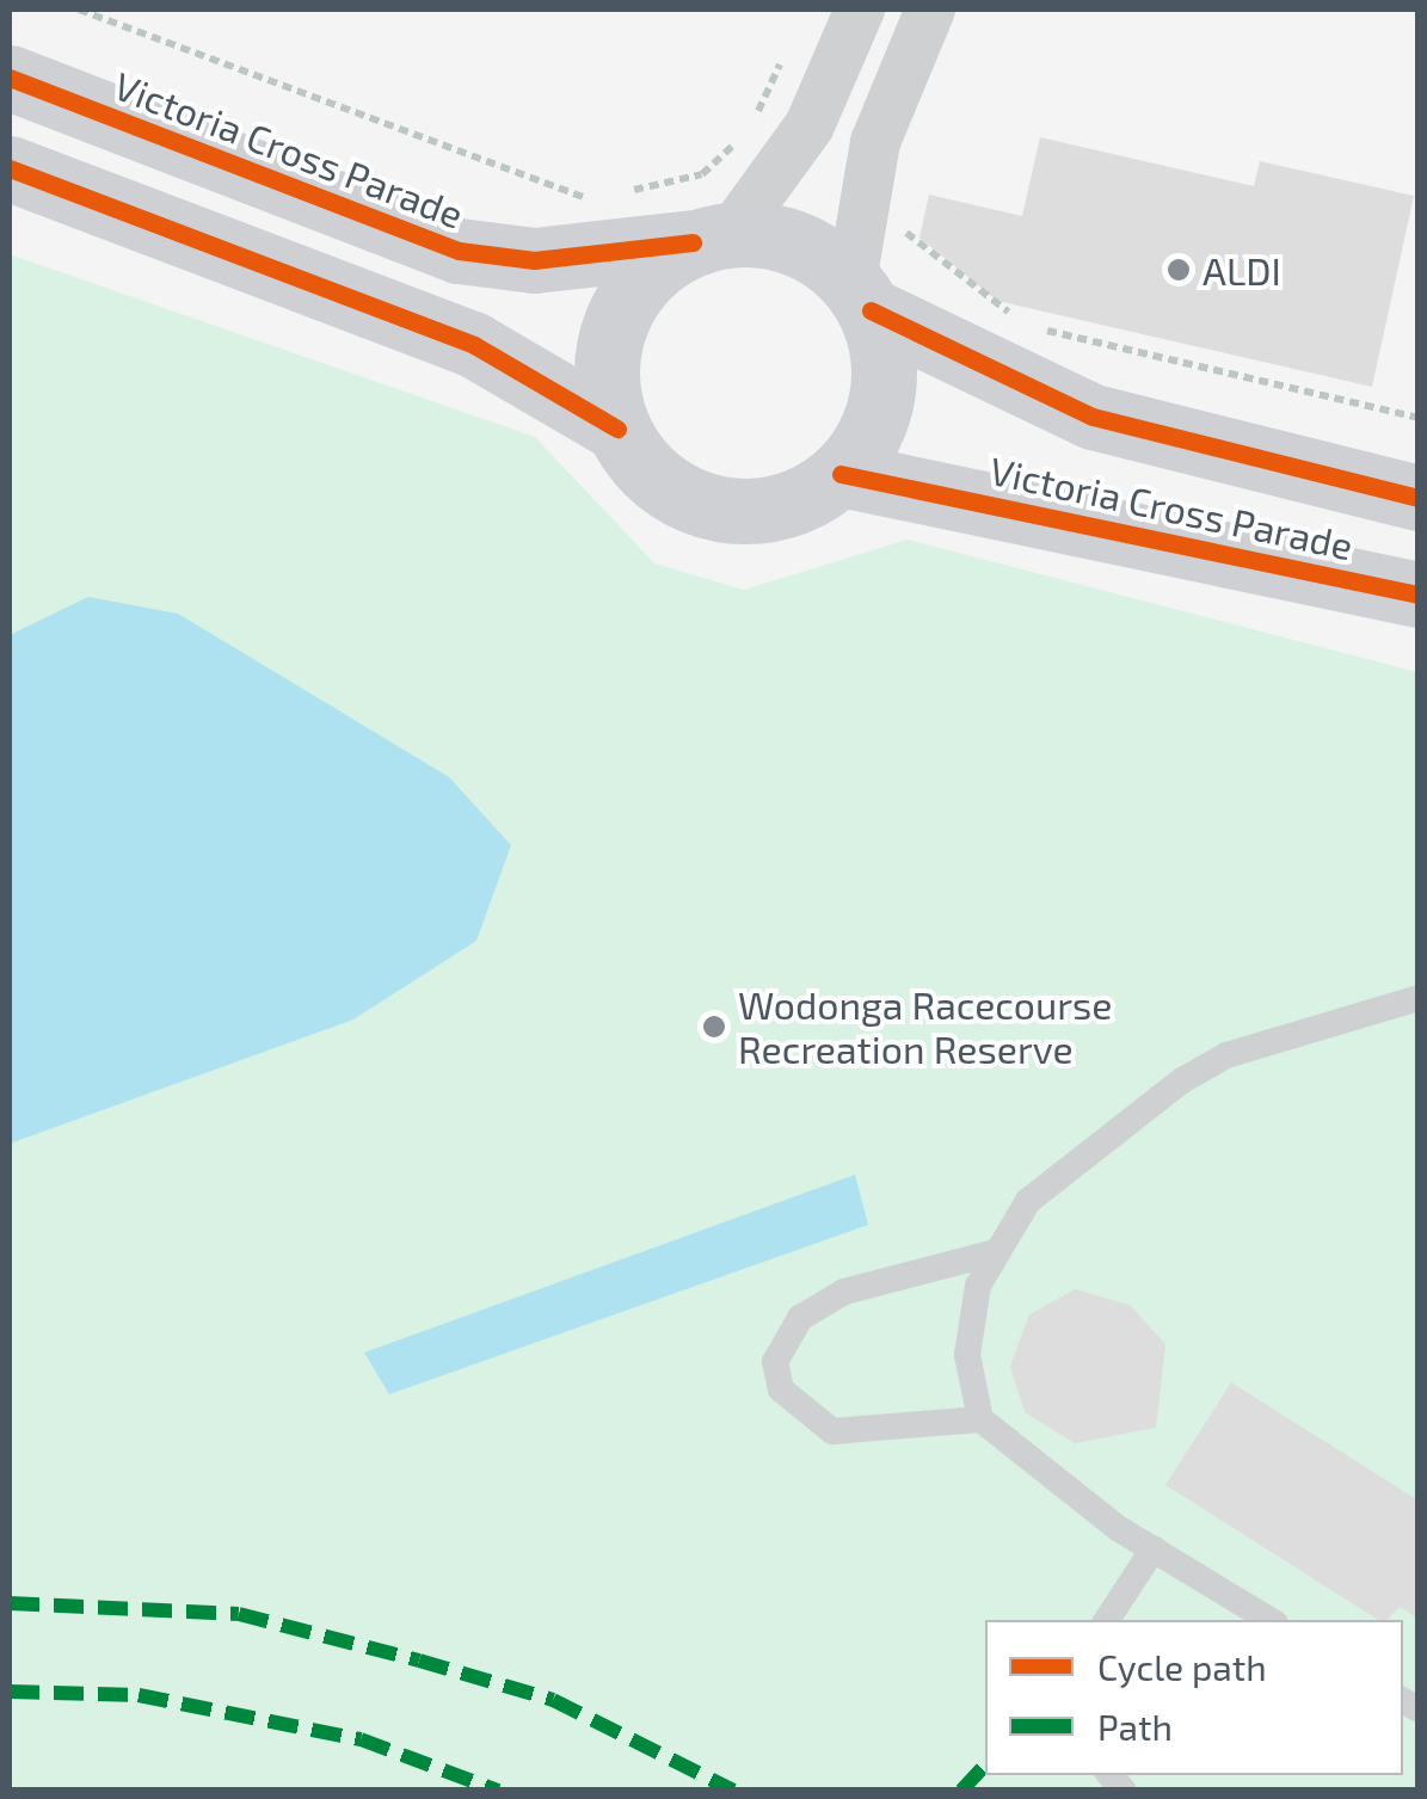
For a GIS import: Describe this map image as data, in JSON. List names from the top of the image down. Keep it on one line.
{"streets":{"main road":["Victoria Cross Parade"]},"places":["ALDI","Wodonga Racecourse Recreation Reserve"],"legend":["Cycle path","Path"]}
